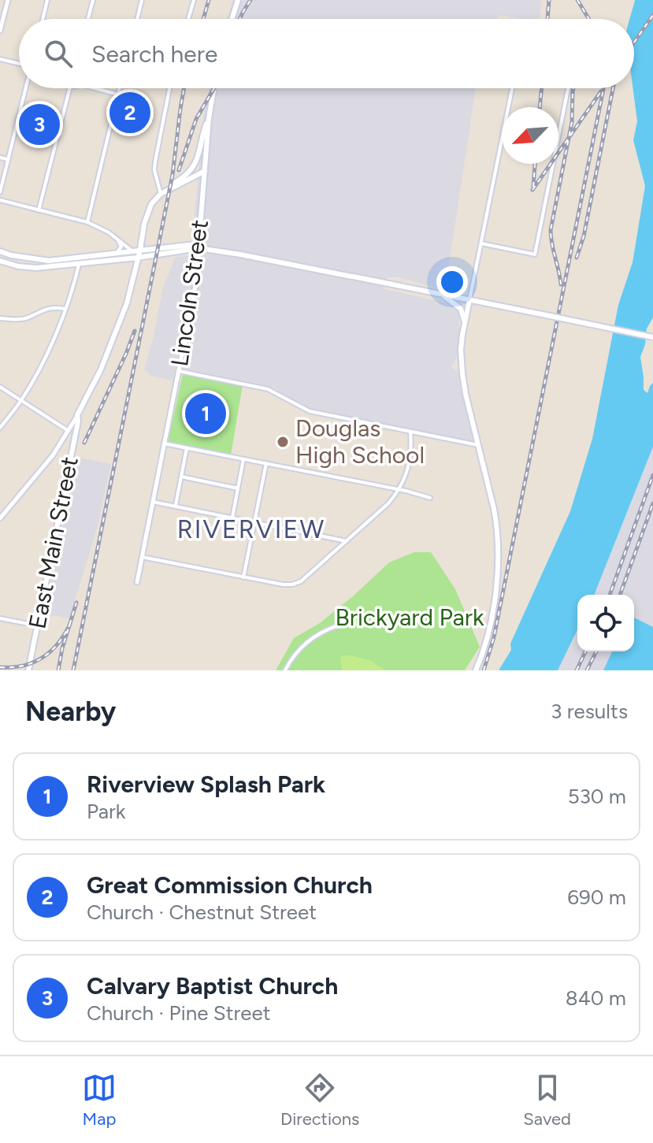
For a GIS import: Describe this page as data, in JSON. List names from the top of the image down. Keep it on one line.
{"streets":{"main road":["Lincoln Street","East Main Street"]},"districts":["RIVERVIEW"],"parks":["Brickyard Park"],"places":["Douglas High School"],"north":"bottom left","page":{"search":"Search here","pins":["2","3","1"],"heading":["Nearby","3 results"],"list":[{"mark":"1","name":"Riverview Splash Park","note":"Park","value":"530 m"},{"mark":"2","name":"Great Commission Church","note":"Church · Chestnut Street","value":"690 m"},{"mark":"3","name":"Calvary Baptist Church","note":"Church · Pine Street","value":"840 m"}],"nav":["Map","Directions","Saved"]}}
